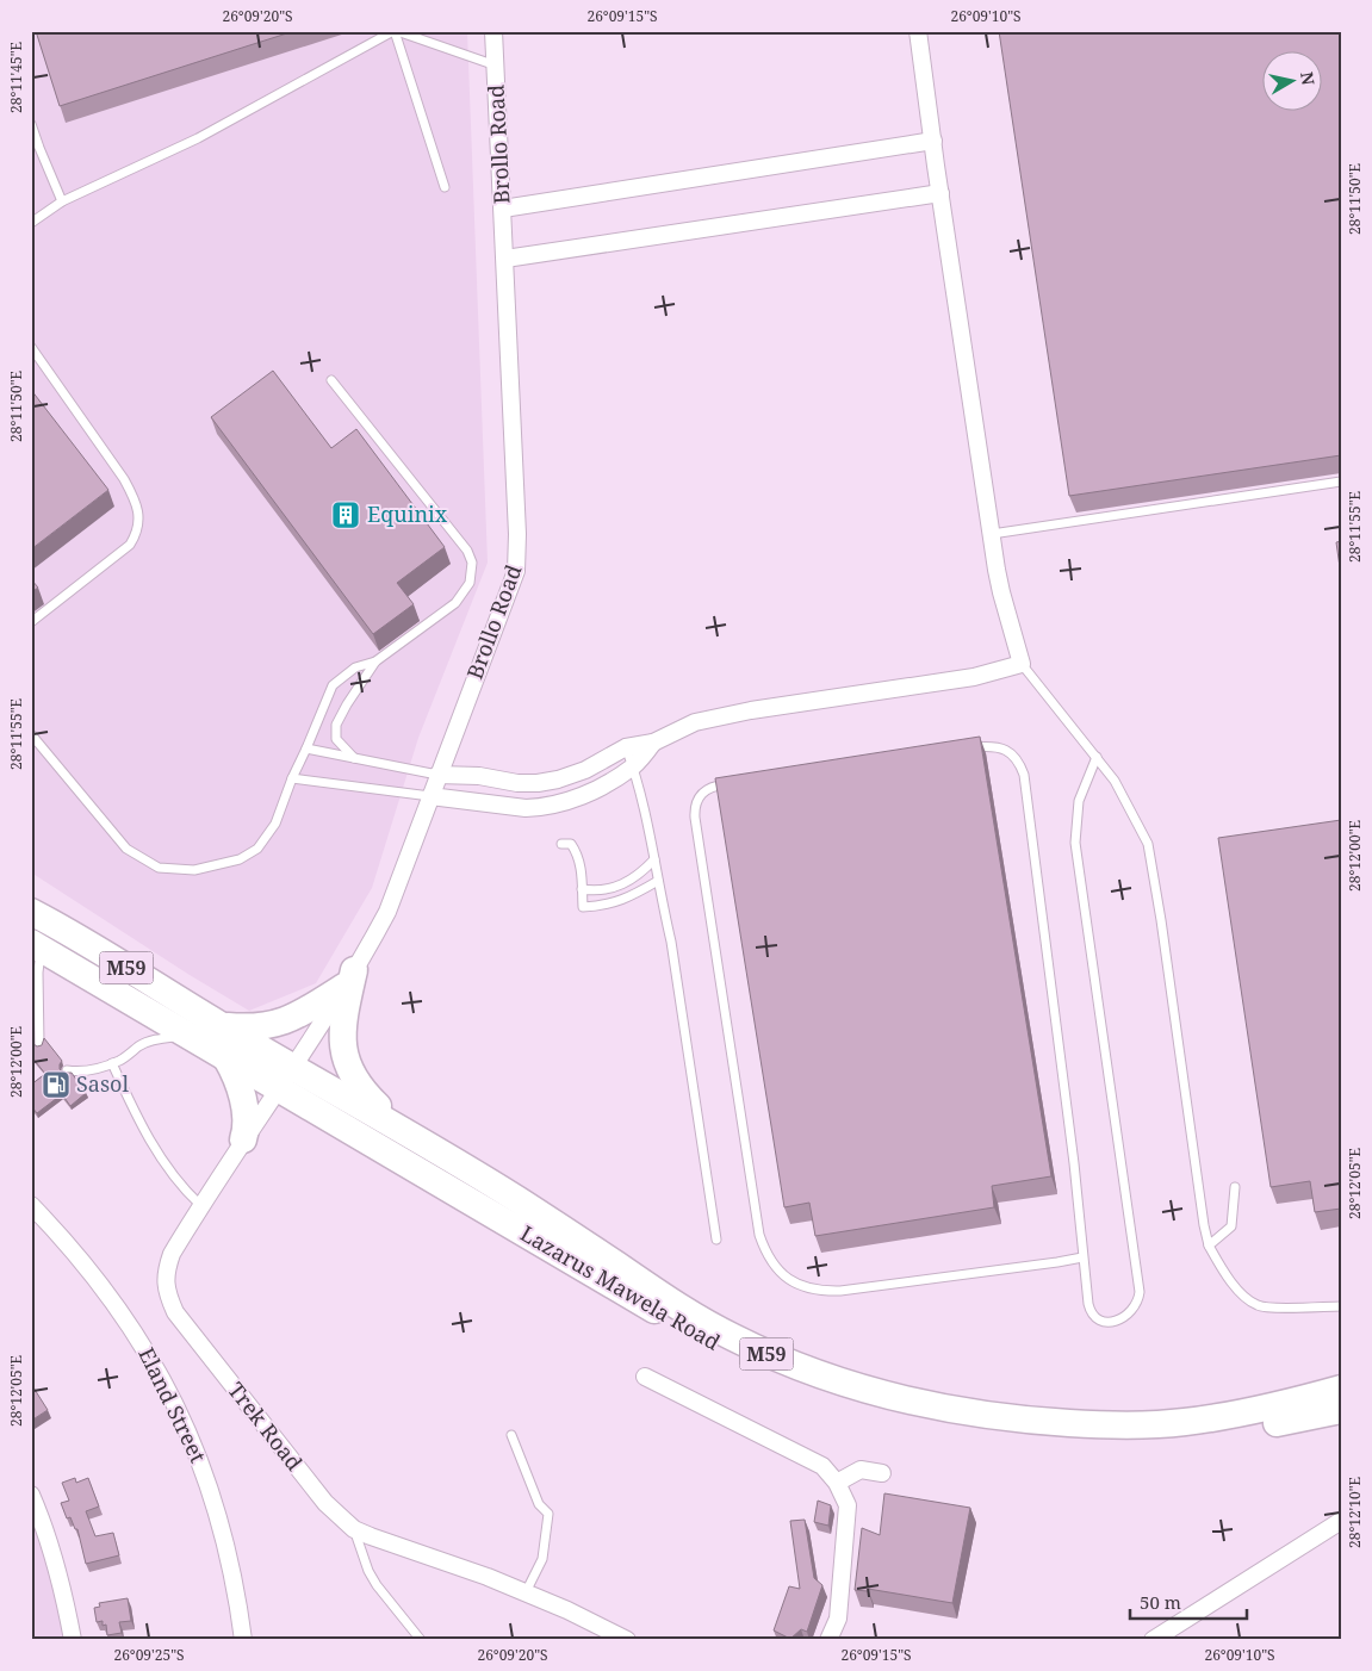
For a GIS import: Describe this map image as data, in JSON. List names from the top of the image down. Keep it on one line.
{"streets":{"main road":["M59","Lazarus Mawela Road"],"street":["Brollo Road","Eland Street","Trek Road"]},"crossings":[["Brollo Road","M59"],["Brollo Road","Lazarus Mawela Road"],["Brollo Road","Trek Road"],["M59","Lazarus Mawela Road"],["M59","Trek Road"],["Lazarus Mawela Road","Trek Road"]],"places":{"building":["Equinix"],"fuel station":["Sasol"]},"scale_bar":"50 m","north":"right","coordinates":["26°09'20\"S","26°09'15\"S","26°09'10\"S","28°11'45\"E","28°11'50\"E","28°11'55\"E","28°12'00\"E","28°12'05\"E","28°12'10\"E","26°09'25\"S"]}
